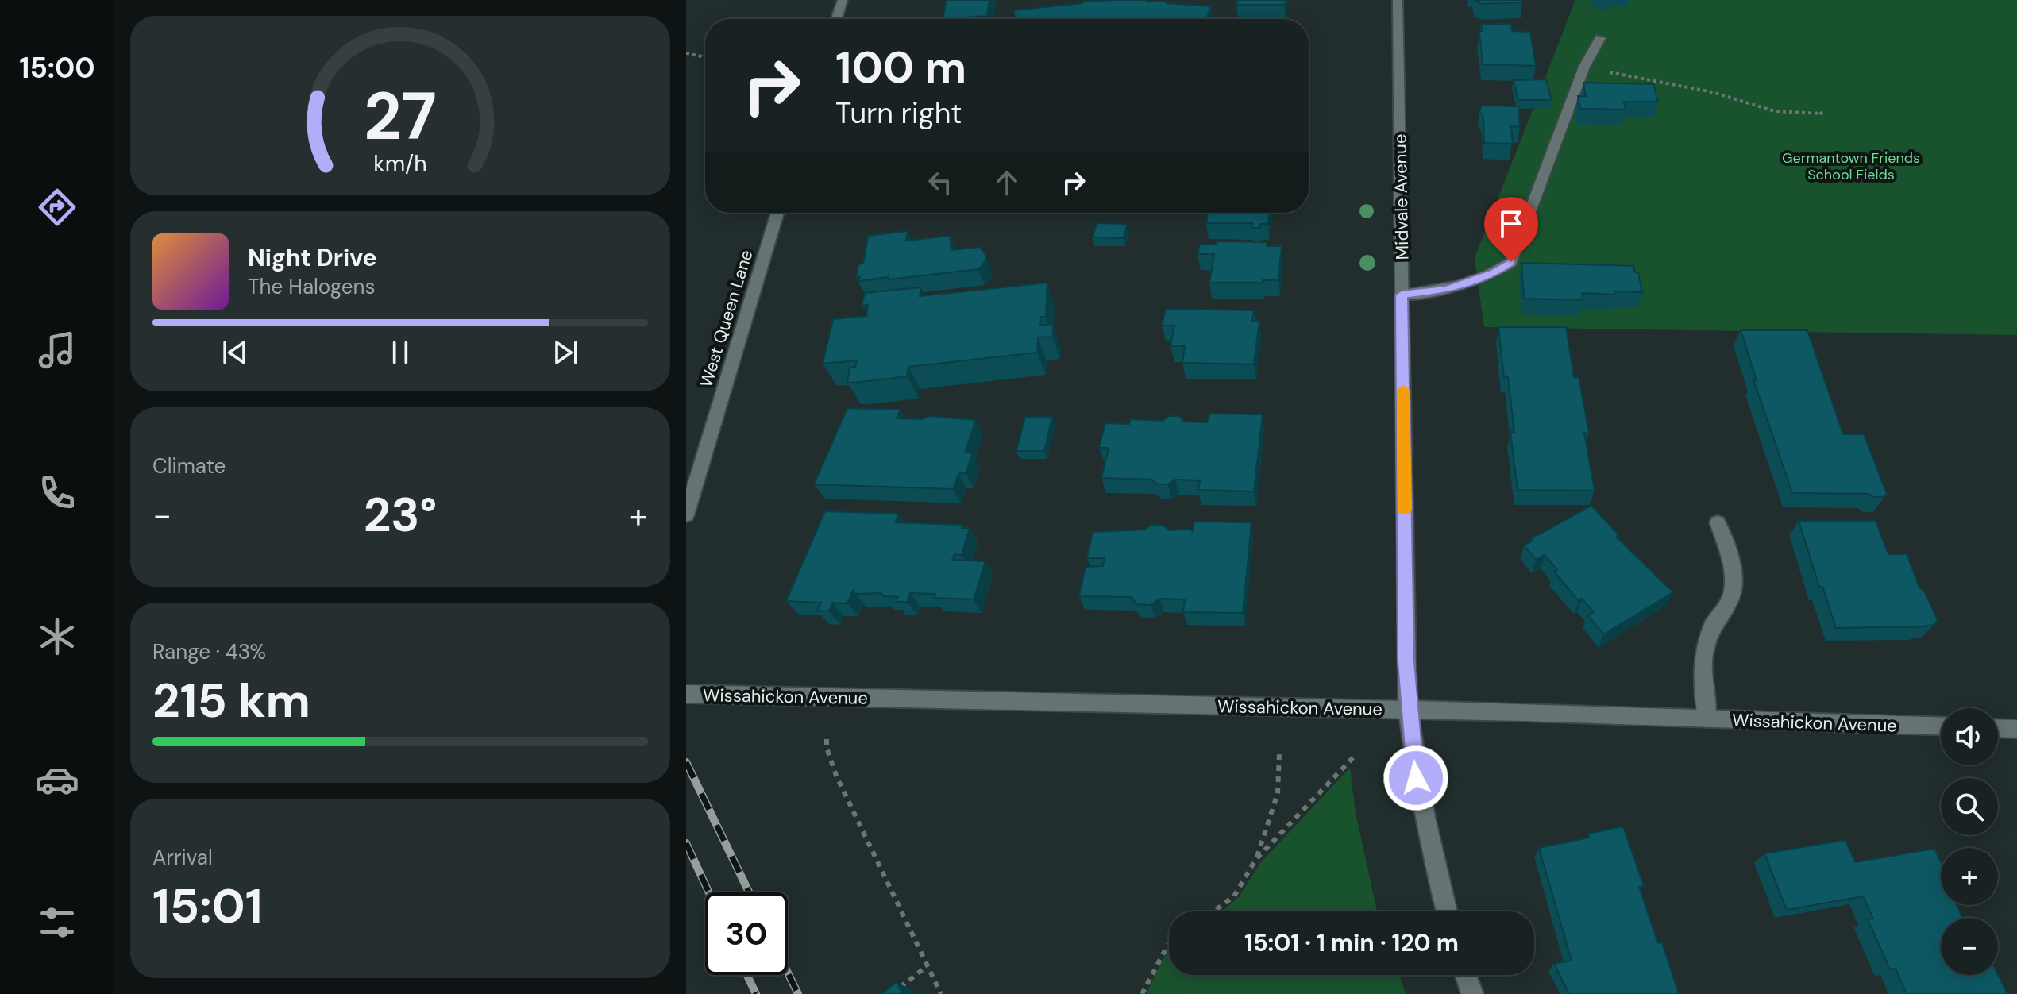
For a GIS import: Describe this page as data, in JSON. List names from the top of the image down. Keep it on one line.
{"streets":{"street":["Midvale Avenue","West Queen Lane","Wissahickon Avenue"]},"crossings":[["Midvale Avenue","Wissahickon Avenue"]],"parks":["Germantown Friends School Fields"],"page":{"tabs":"15:00","turn":["100 m","Turn right"],"song":["Night Drive","The Halogens"],"tile":["Climate",["Range · 43%","215 km"],["Arrival","15:01"]],"heat":["−","23°","+"],"map_buttons":["+","−"],"limit":"30","trip":"15:01 · 1 min · 120 m","gauge":["27","km/h"]}}
